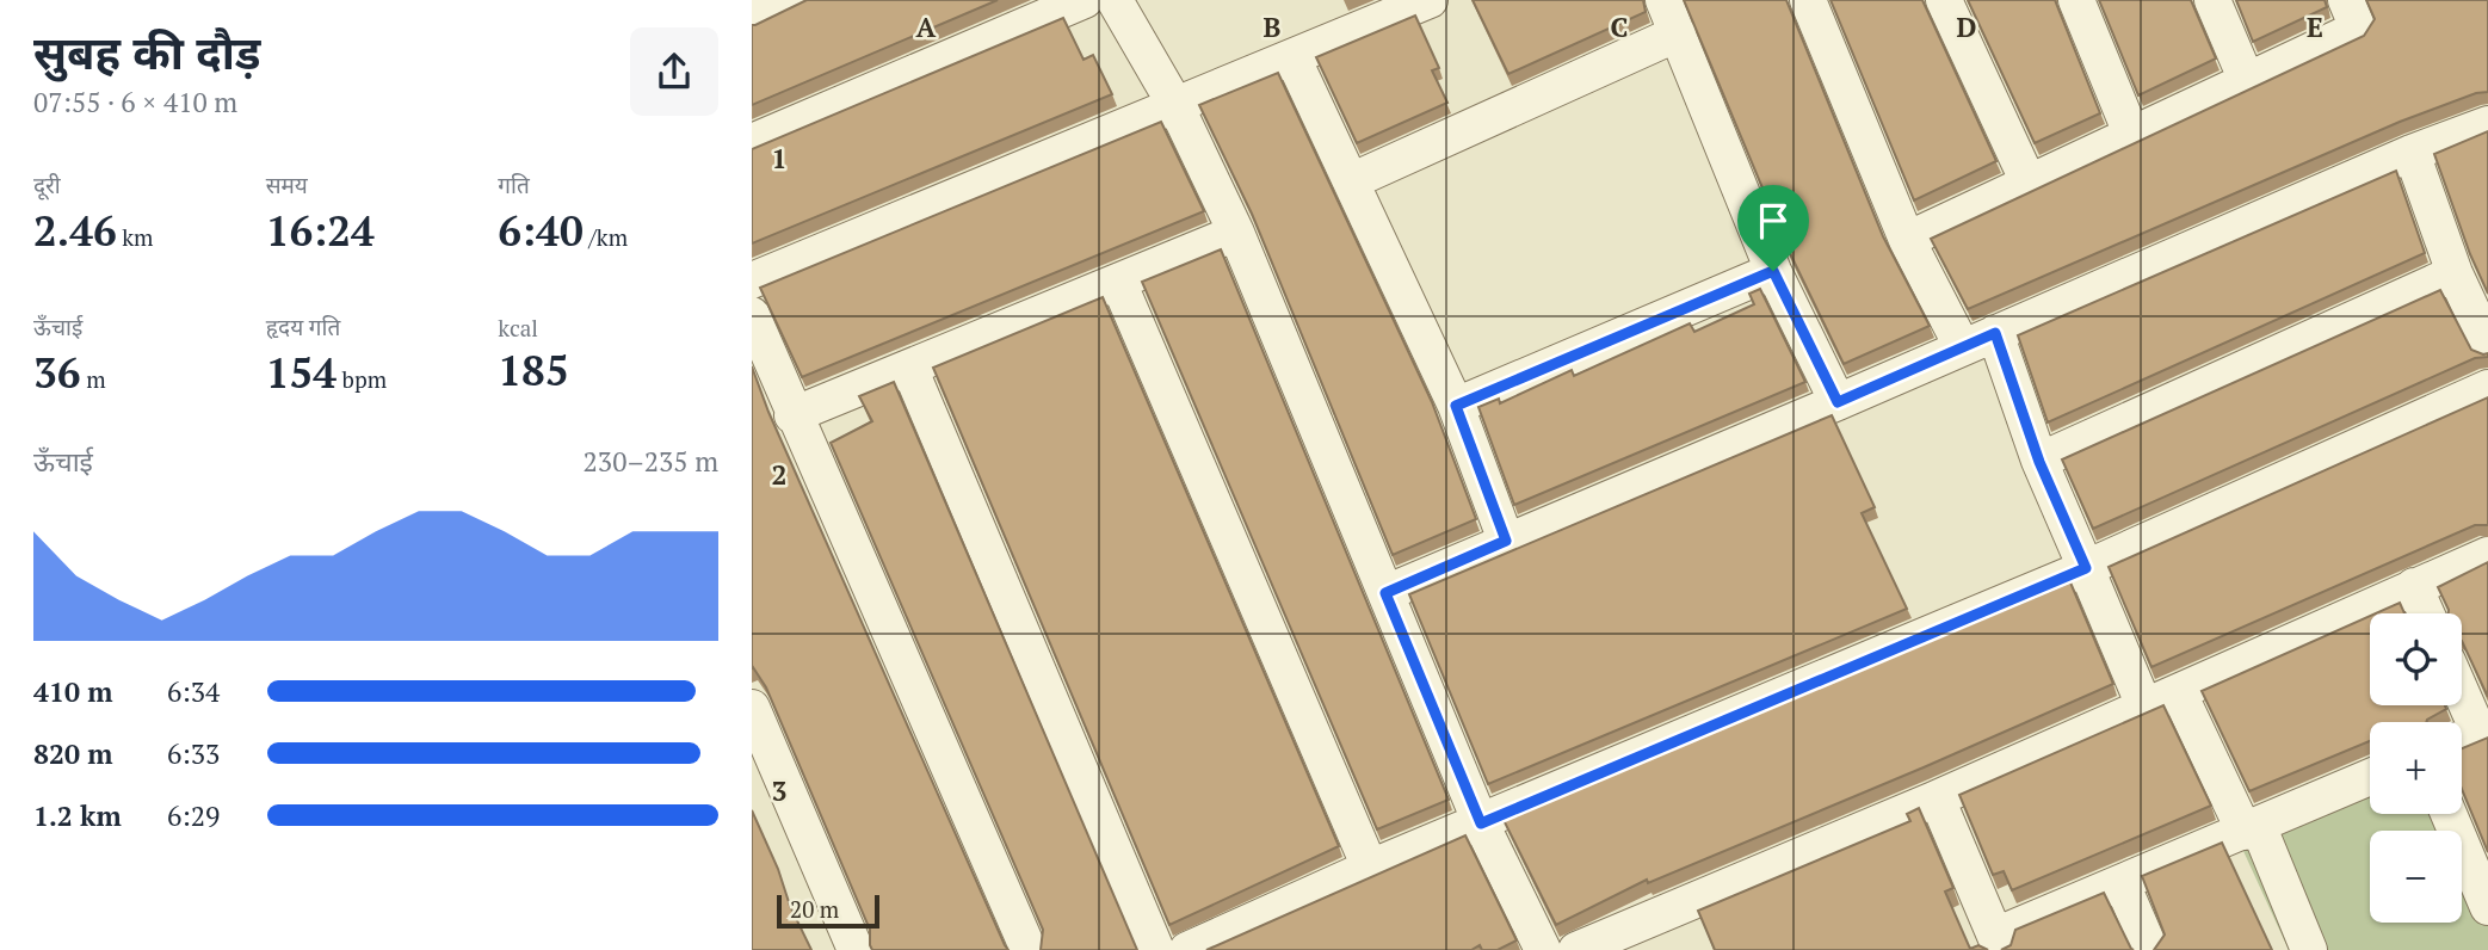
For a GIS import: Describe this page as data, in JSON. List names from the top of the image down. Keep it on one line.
{"scale_bar":"20 m","page":{"heading":["सुबह की दौड़","07:55 · 6 × 410 m"],"stats":[["दूरी","2.46 km"],["समय","16:24"],["गति","6:40 /km"],["ऊँचाई","36 m"],["हृदय गति","154 bpm"],["kcal","185"]],"chart":["ऊँचाई","230–235 m"],"map_buttons":["+","−"],"list":[{"name":"410 m","note":"6:34"},{"name":"820 m","note":"6:33"},{"name":"1.2 km","note":"6:29"}],"scale":"20 m"},"grid":{"columns":["A","B","C","D","E"],"rows":["1","2","3"]}}
